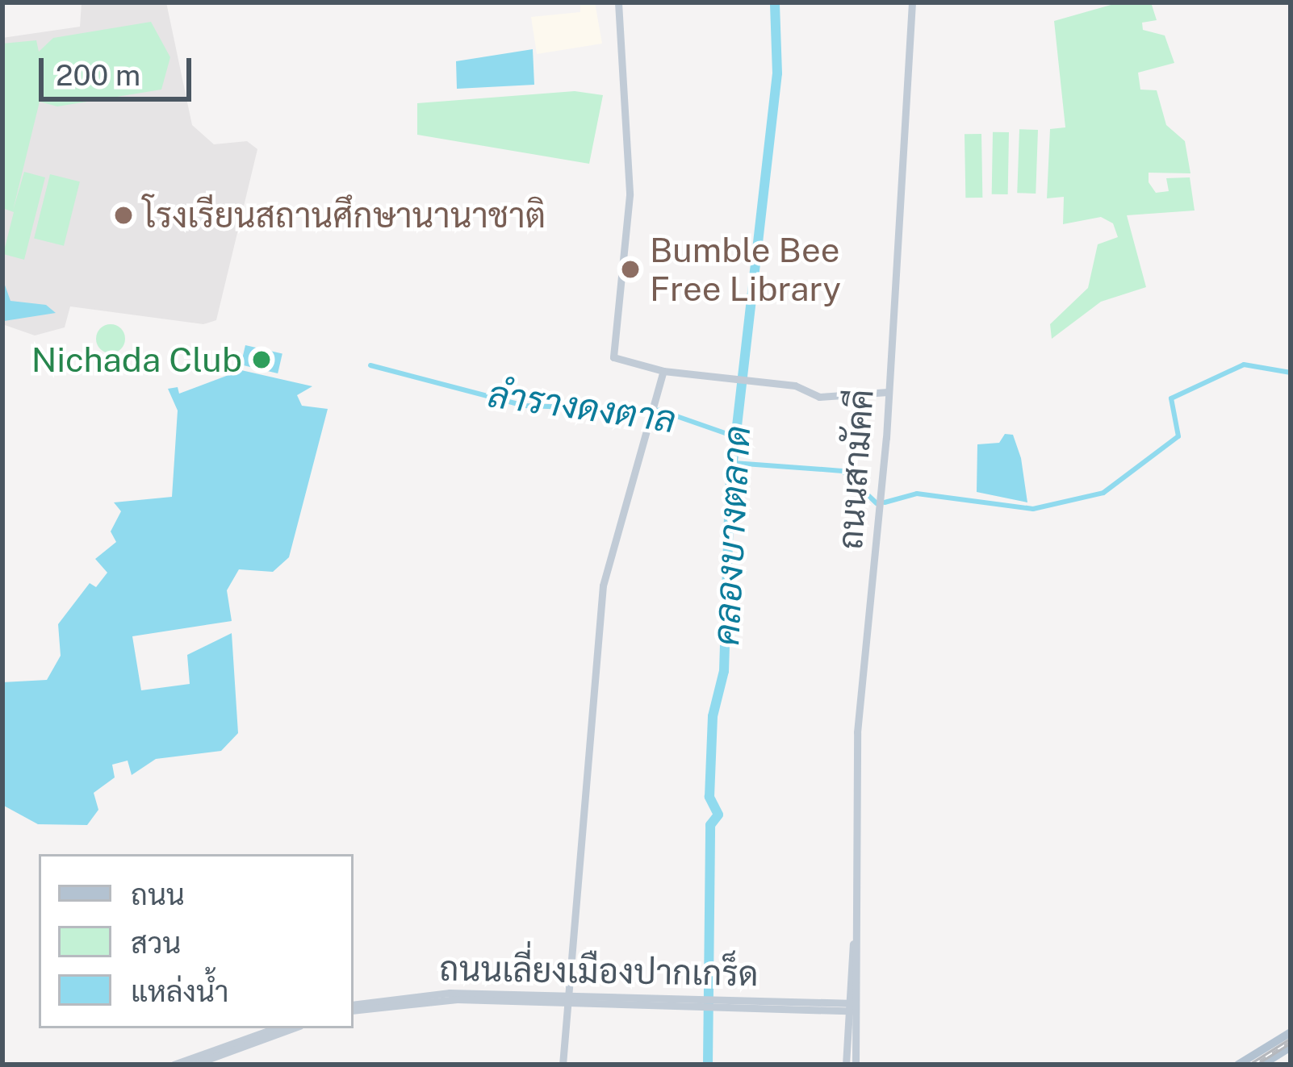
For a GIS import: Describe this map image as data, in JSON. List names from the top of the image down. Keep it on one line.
{"streets":{"main road":["ถนนสามัคคี","ถนนเลี่ยงเมืองปากเกร็ด"]},"crossings":[["ถนนสามัคคี","ถนนเลี่ยงเมืองปากเกร็ด"]],"water":["ลำรางดงตาล","คลองบางตลาด"],"places":["โรงเรียนสถานศึกษานานาชาติ","Bumble Bee Free Library","Nichada Club"],"legend":["ถนน","สวน","แหล่งน้ำ"],"scale_bar":"200 m"}
